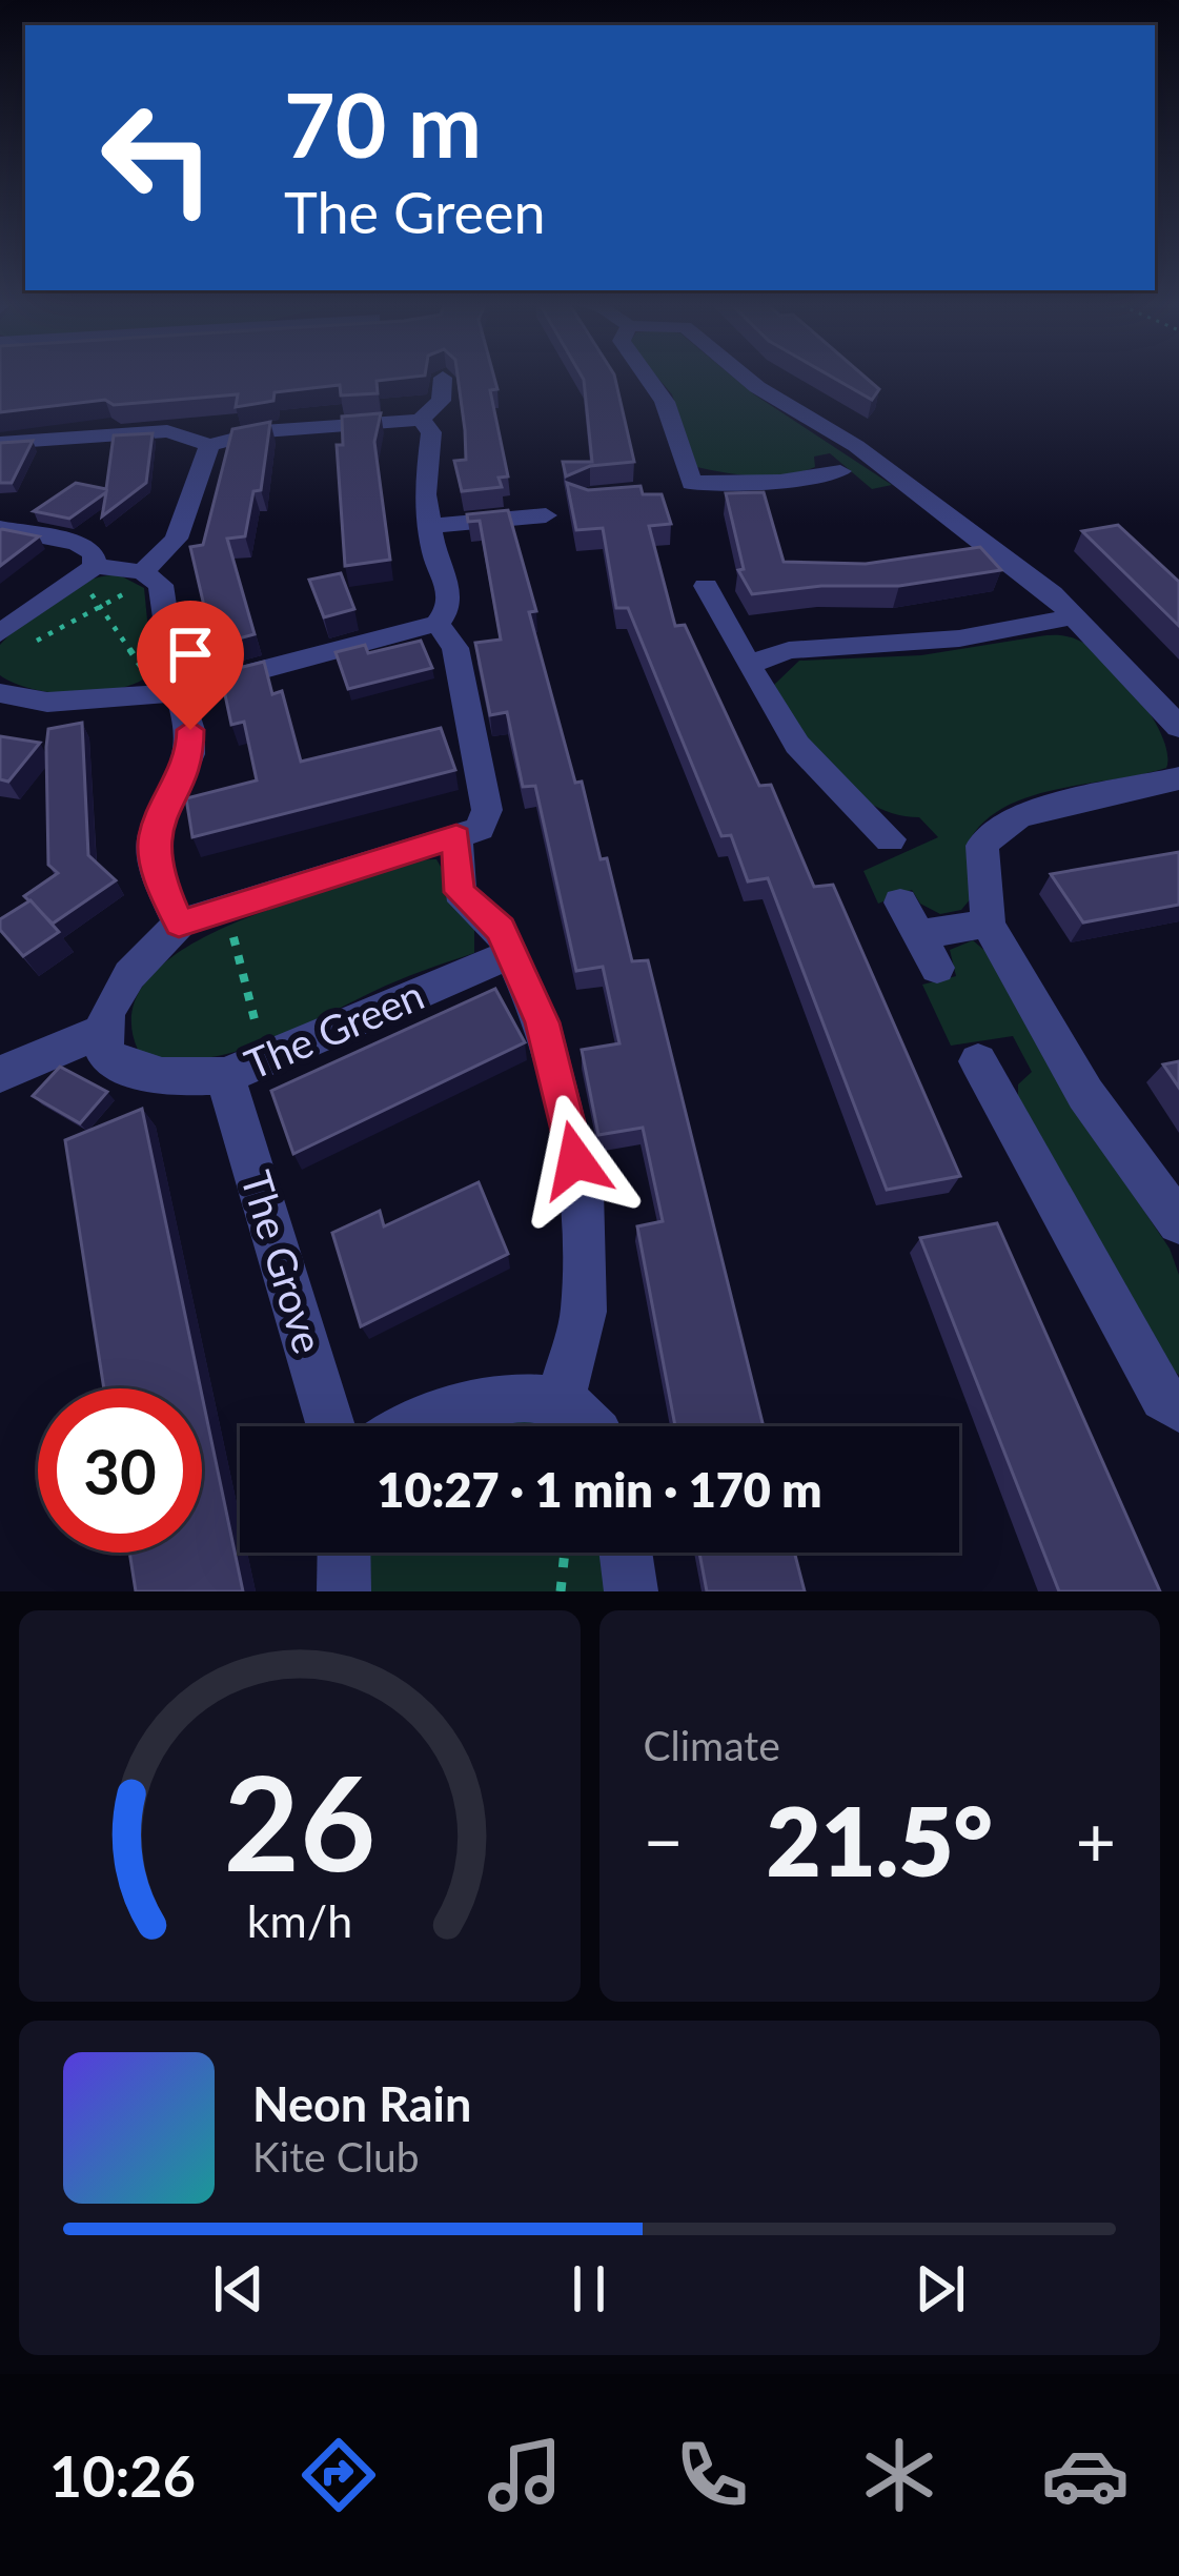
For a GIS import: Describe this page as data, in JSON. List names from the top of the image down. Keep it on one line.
{"streets":{"street":["The Green","The Grove"]},"crossings":[["The Green","The Grove"]],"page":{"turn":["70 m","The Green"],"limit":"30","trip":"10:27 · 1 min · 170 m","tile":"Climate","heat":["−","21.5°","+"],"song":["Neon Rain","Kite Club"],"tabs":"10:26","gauge":["26","km/h"]}}
